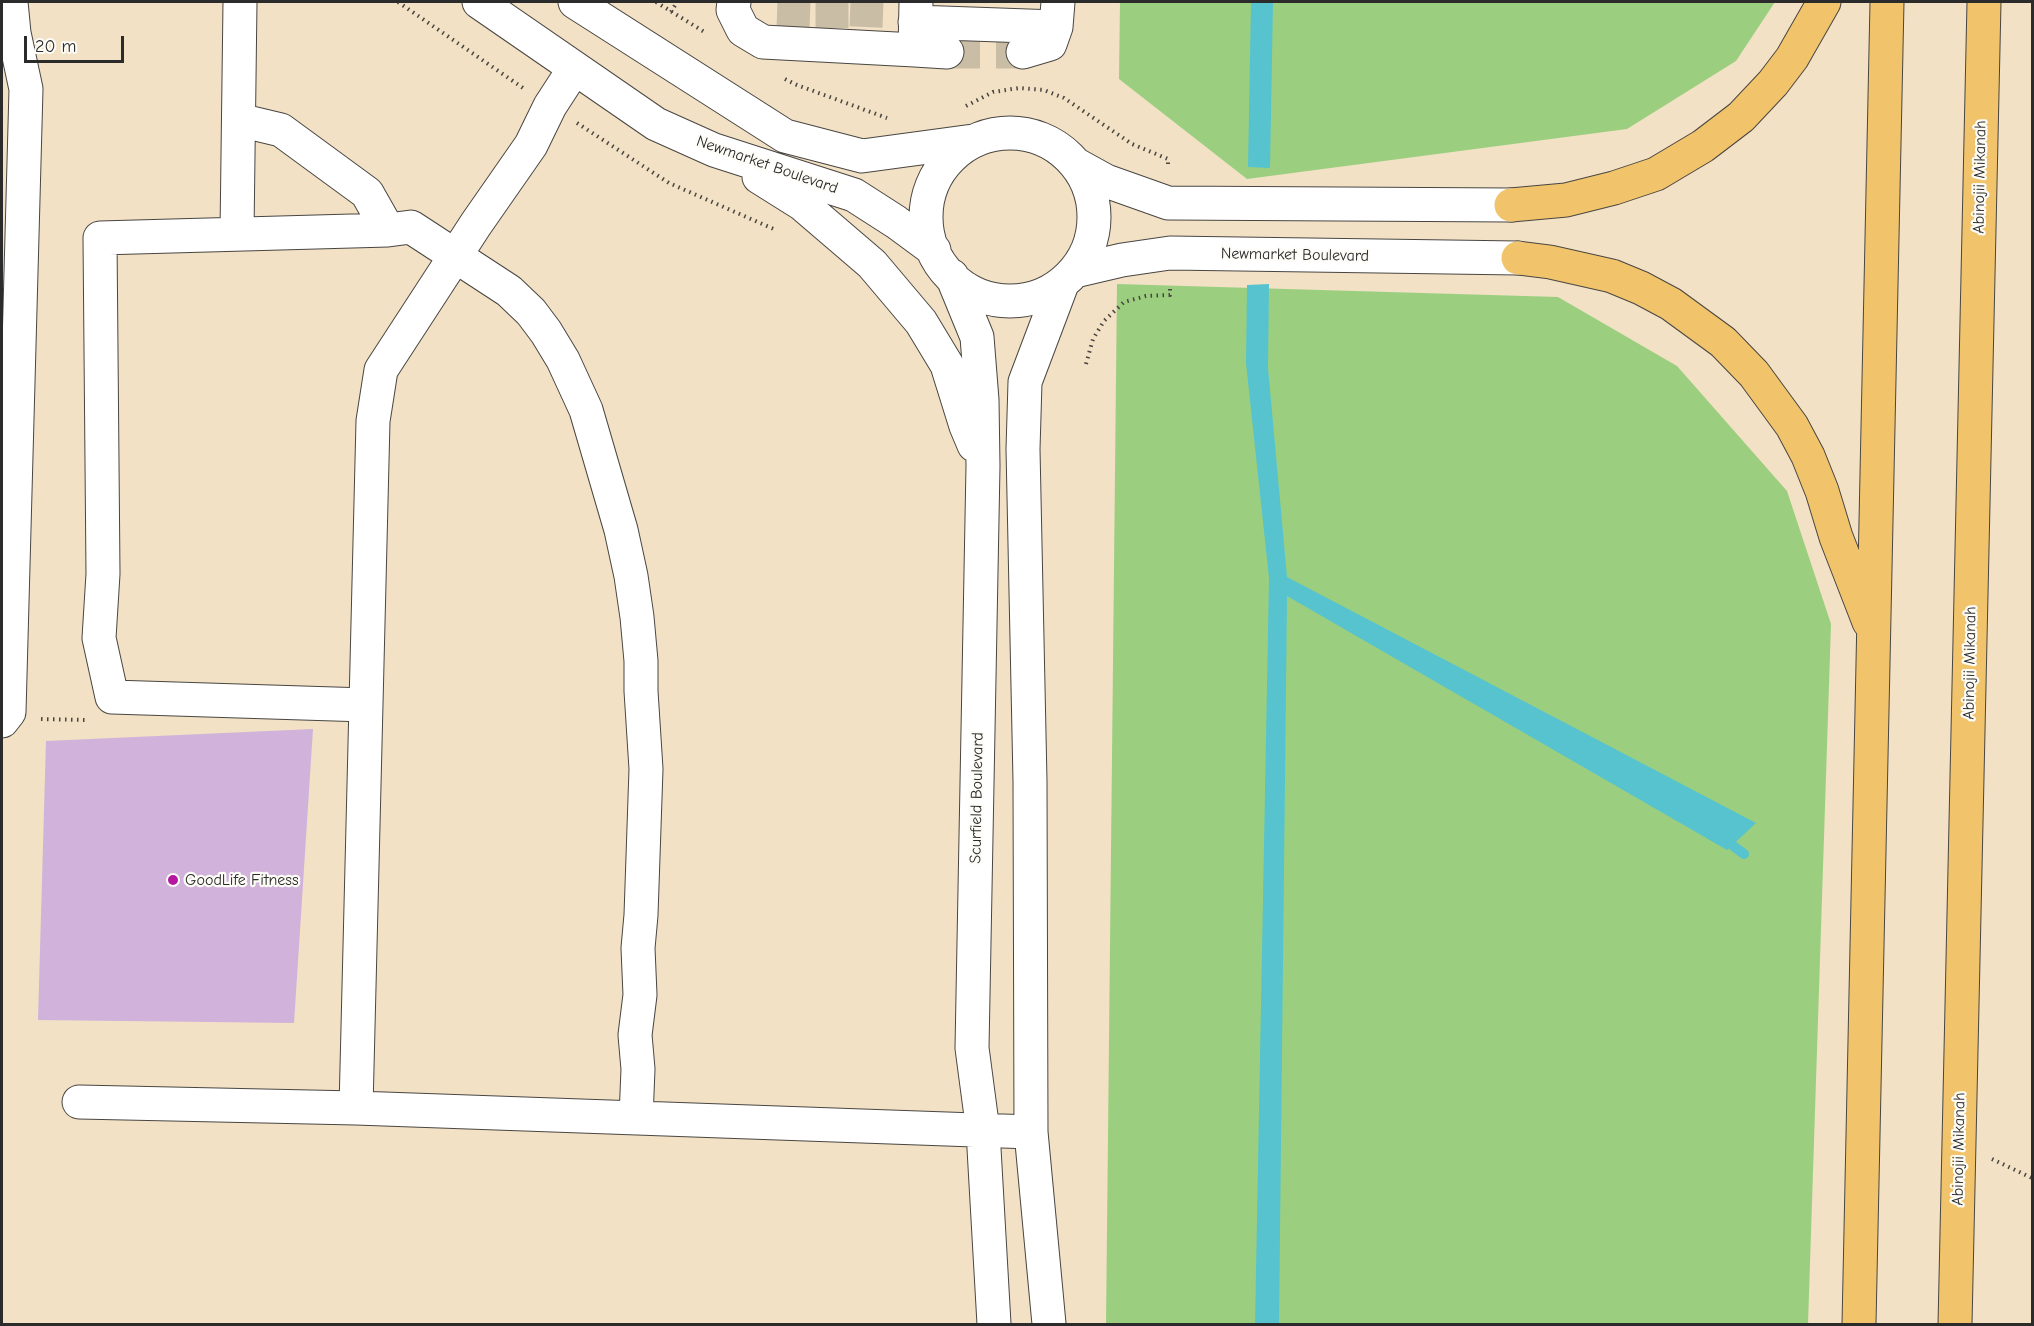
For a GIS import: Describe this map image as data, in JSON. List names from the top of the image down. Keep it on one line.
{"streets":{"main road":["Abinojii Mikanah"],"street":["Newmarket Boulevard","Scurfield Boulevard"]},"crossings":[["Newmarket Boulevard","Scurfield Boulevard"]],"places":["GoodLife Fitness"],"scale_bar":"20 m"}
